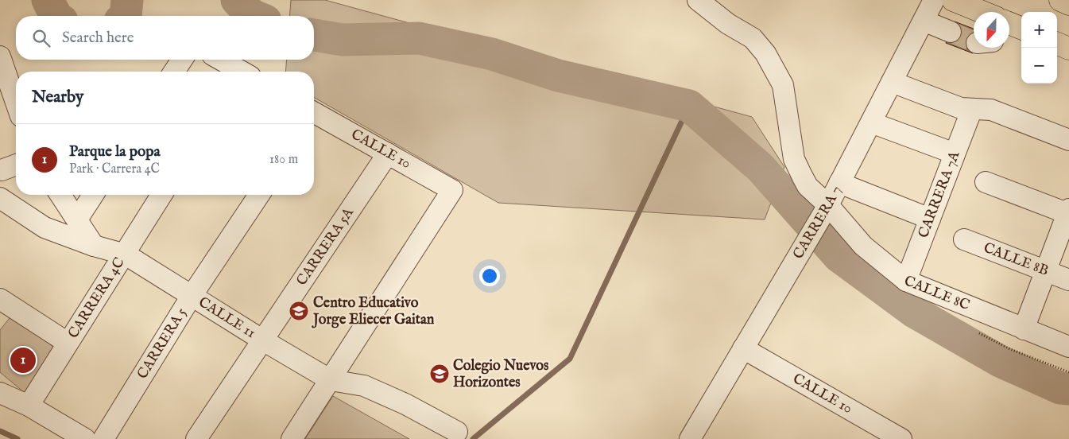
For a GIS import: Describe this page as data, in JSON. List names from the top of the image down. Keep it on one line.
{"streets":{"street":["CALLE 10","CARRERA 7A","CARRERA 7","CARRERA 5A","CALLE 8B","CALLE 8C","CARRERA 4C","CALLE 11","CARRERA 5"]},"crossings":[["CALLE 10","CARRERA 7"],["CALLE 10","CARRERA 5A"],["CALLE 10","CALLE 11"],["CARRERA 7A","CALLE 8C"],["CARRERA 7","CALLE 8C"],["CARRERA 5A","CALLE 11"],["CARRERA 4C","CALLE 11"],["CALLE 11","CARRERA 5"]],"places":{"school or university":["Centro Educativo Jorge Eliecer Gaitan","Colegio Nuevos Horizontes"]},"north":"bottom","page":{"map_buttons":["+","−"],"search":"Search here","heading":"Nearby","list":[{"mark":"1","name":"Parque la popa","note":"Park · Carrera 4C","value":"180 m"}],"pins":"1"}}
